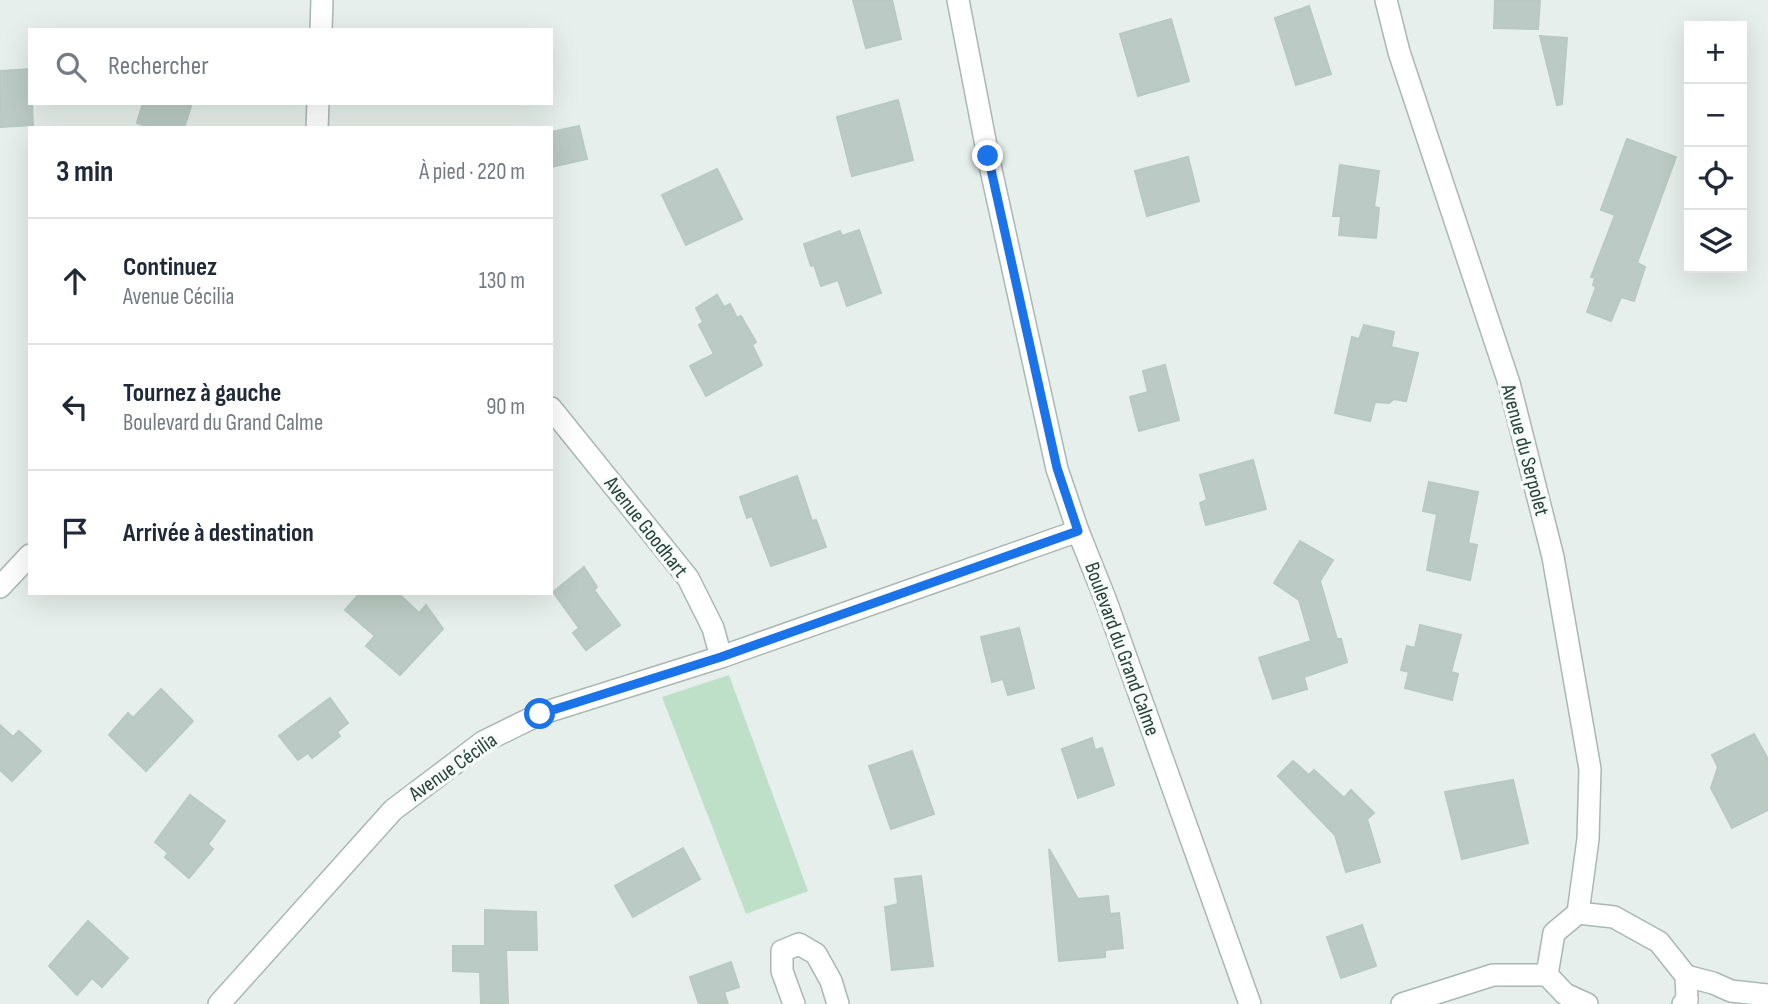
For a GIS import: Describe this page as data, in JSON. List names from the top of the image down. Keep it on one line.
{"streets":{"street":["Avenue du Serpolet","Avenue Goodhart","Boulevard du Grand Calme","Avenue Cécilia"]},"crossings":[["Avenue Goodhart","Avenue Cécilia"],["Boulevard du Grand Calme","Avenue Cécilia"]],"page":{"map_buttons":["+","−"],"search":"Rechercher","heading":["3 min","À pied · 220 m"],"list":[["Continuez","Avenue Cécilia","130 m"],["Tournez à gauche","Boulevard du Grand Calme","90 m"],"Arrivée à destination"]}}
